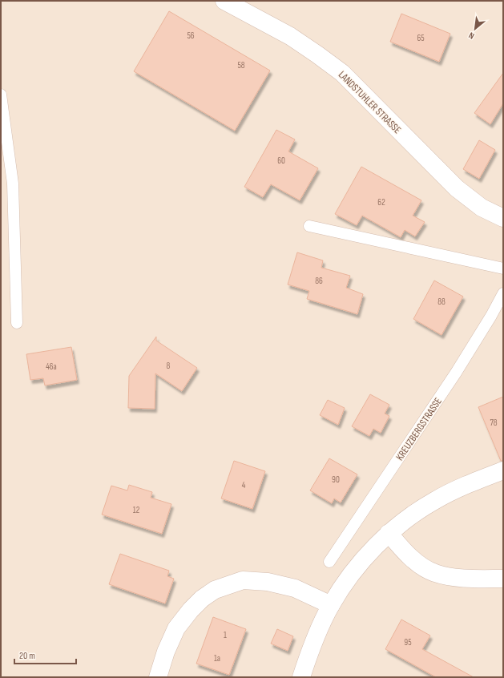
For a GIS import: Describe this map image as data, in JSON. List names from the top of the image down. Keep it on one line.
{"streets":{"street":["LANDSTUHLER STRASSE"],"lane":["KREUZBERGSTRASSE"]},"house_numbers":["56","65","58","60","62","86","88","8","46a","78","90","4","12","1","95","1a"],"scale_bar":"20 m","north":"bottom left"}
